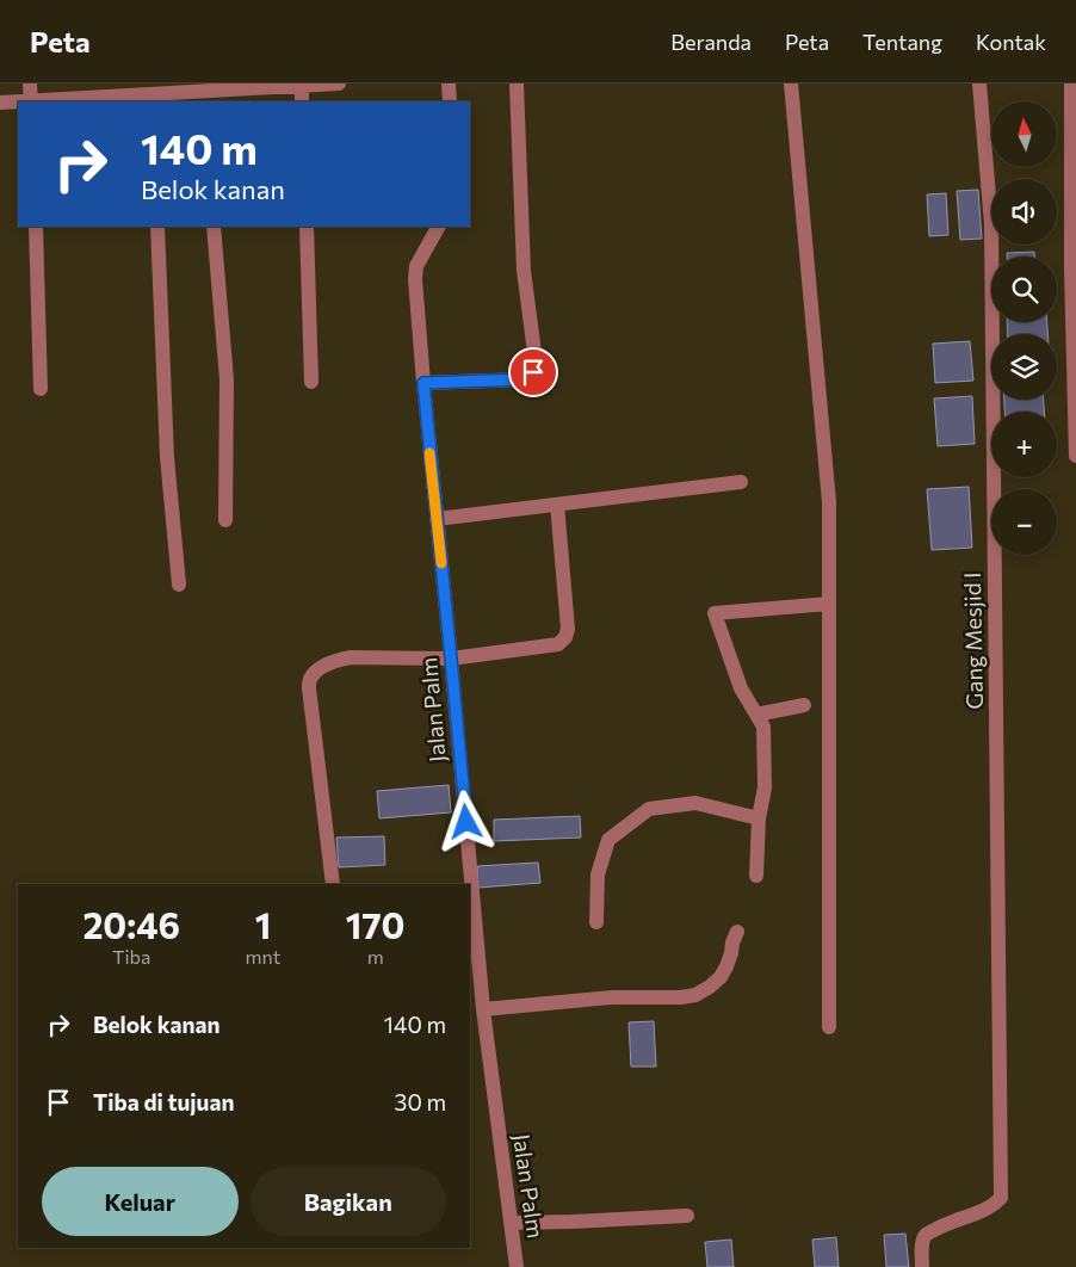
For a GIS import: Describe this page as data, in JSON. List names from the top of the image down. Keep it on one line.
{"streets":{"street":["Gang Mesjid I","Jalan Palm"]},"north":"top","page":{"header":"Peta","nav":["Beranda","Peta","Tentang","Kontak"],"map_buttons":["+","−"],"turn":["140 m","Belok kanan"],"eta":["20:46","Tiba","1","mnt","170","m"],"list":[{"name":"Belok kanan","value":"140 m"},{"name":"Tiba di tujuan","value":"30 m"}],"buttons":["Keluar","Bagikan"]}}
